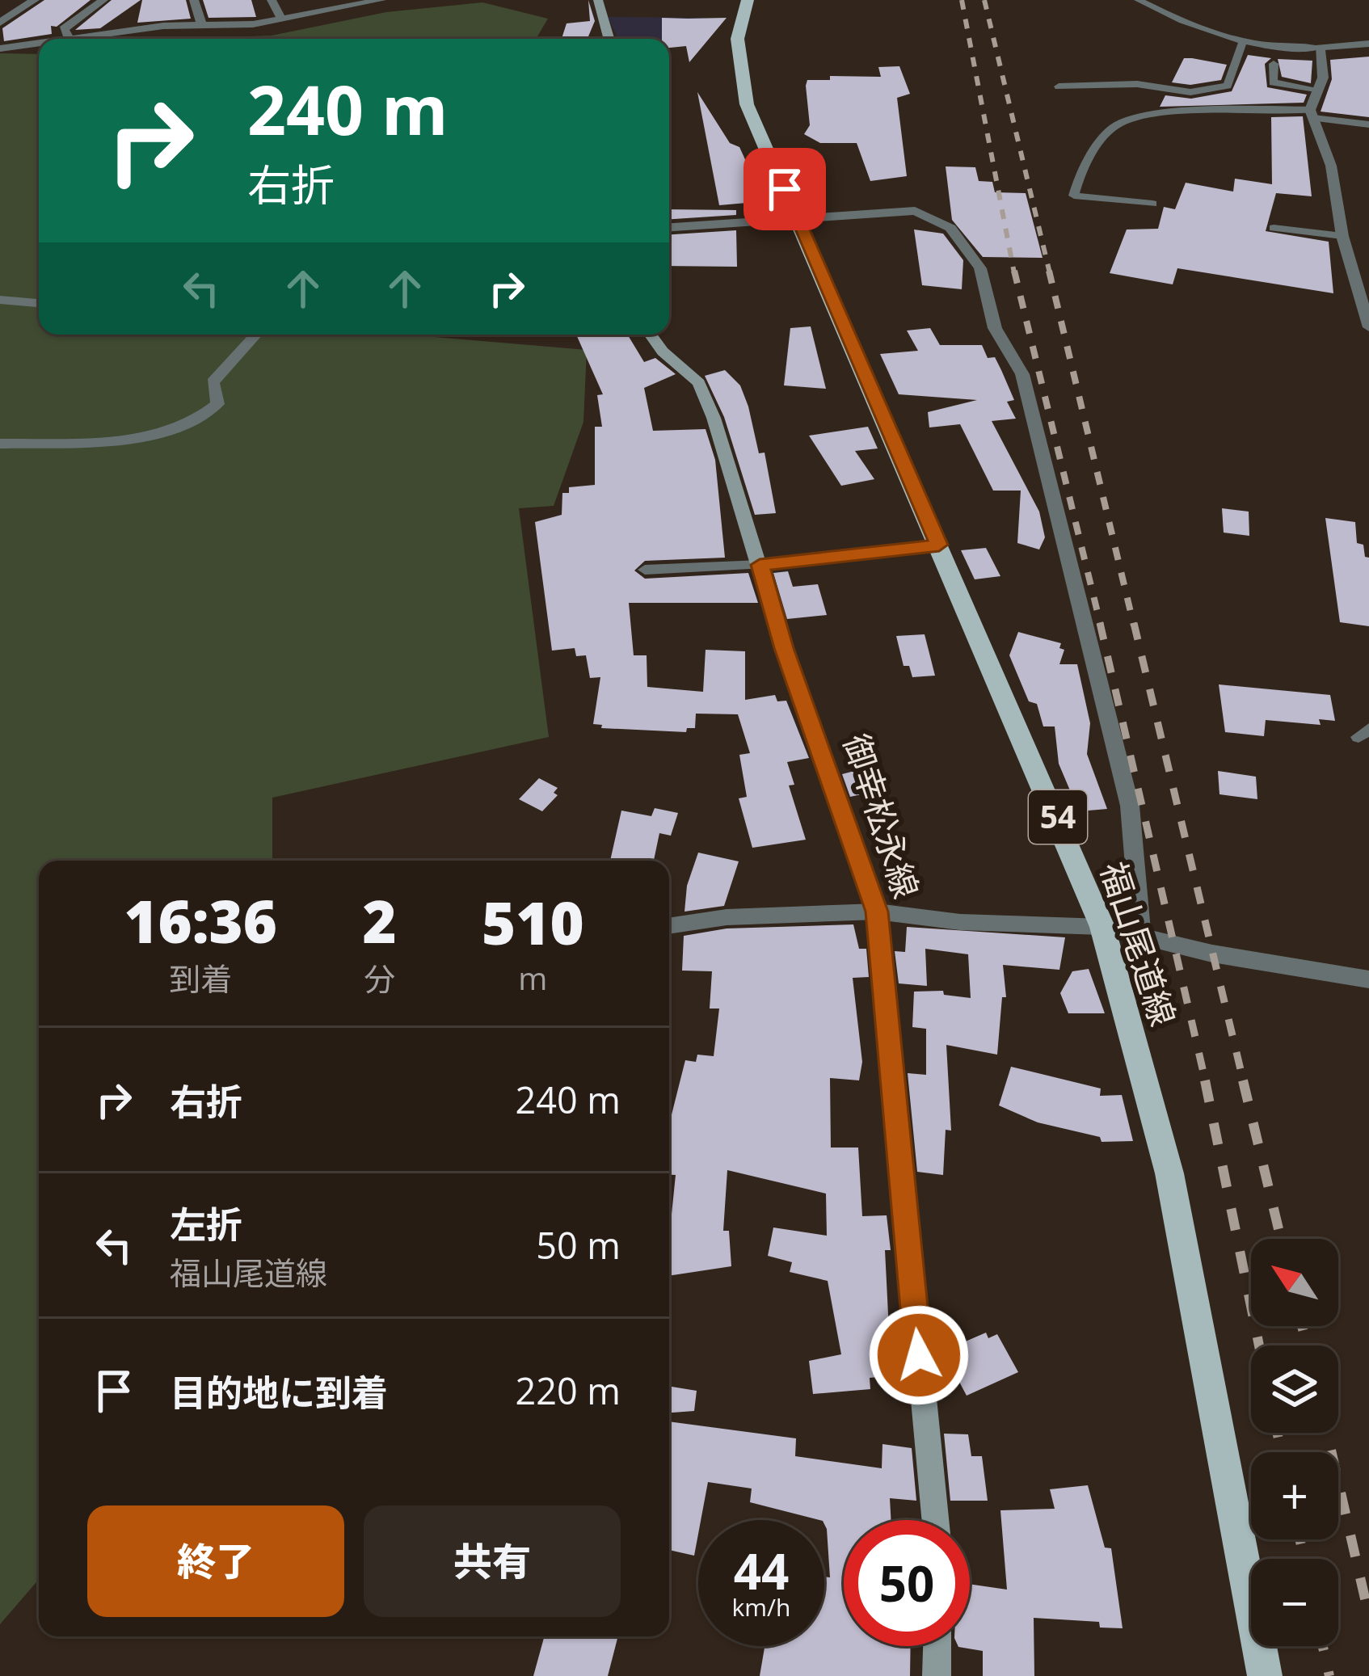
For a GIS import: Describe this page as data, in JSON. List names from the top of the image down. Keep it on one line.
{"streets":{"main road":["御幸松永線","54","福山尾道線"]},"north":"top left","page":{"turn":["240 m","右折"],"eta":["16:36","到着","2","分","510","m"],"list":[{"name":"右折","value":"240 m"},{"name":"左折","note":"福山尾道線","value":"50 m"},{"name":"目的地に到着","value":"220 m"}],"map_buttons":["+","−"],"buttons":["終了","共有"],"speed":"44 km/h","limit":"50"}}
